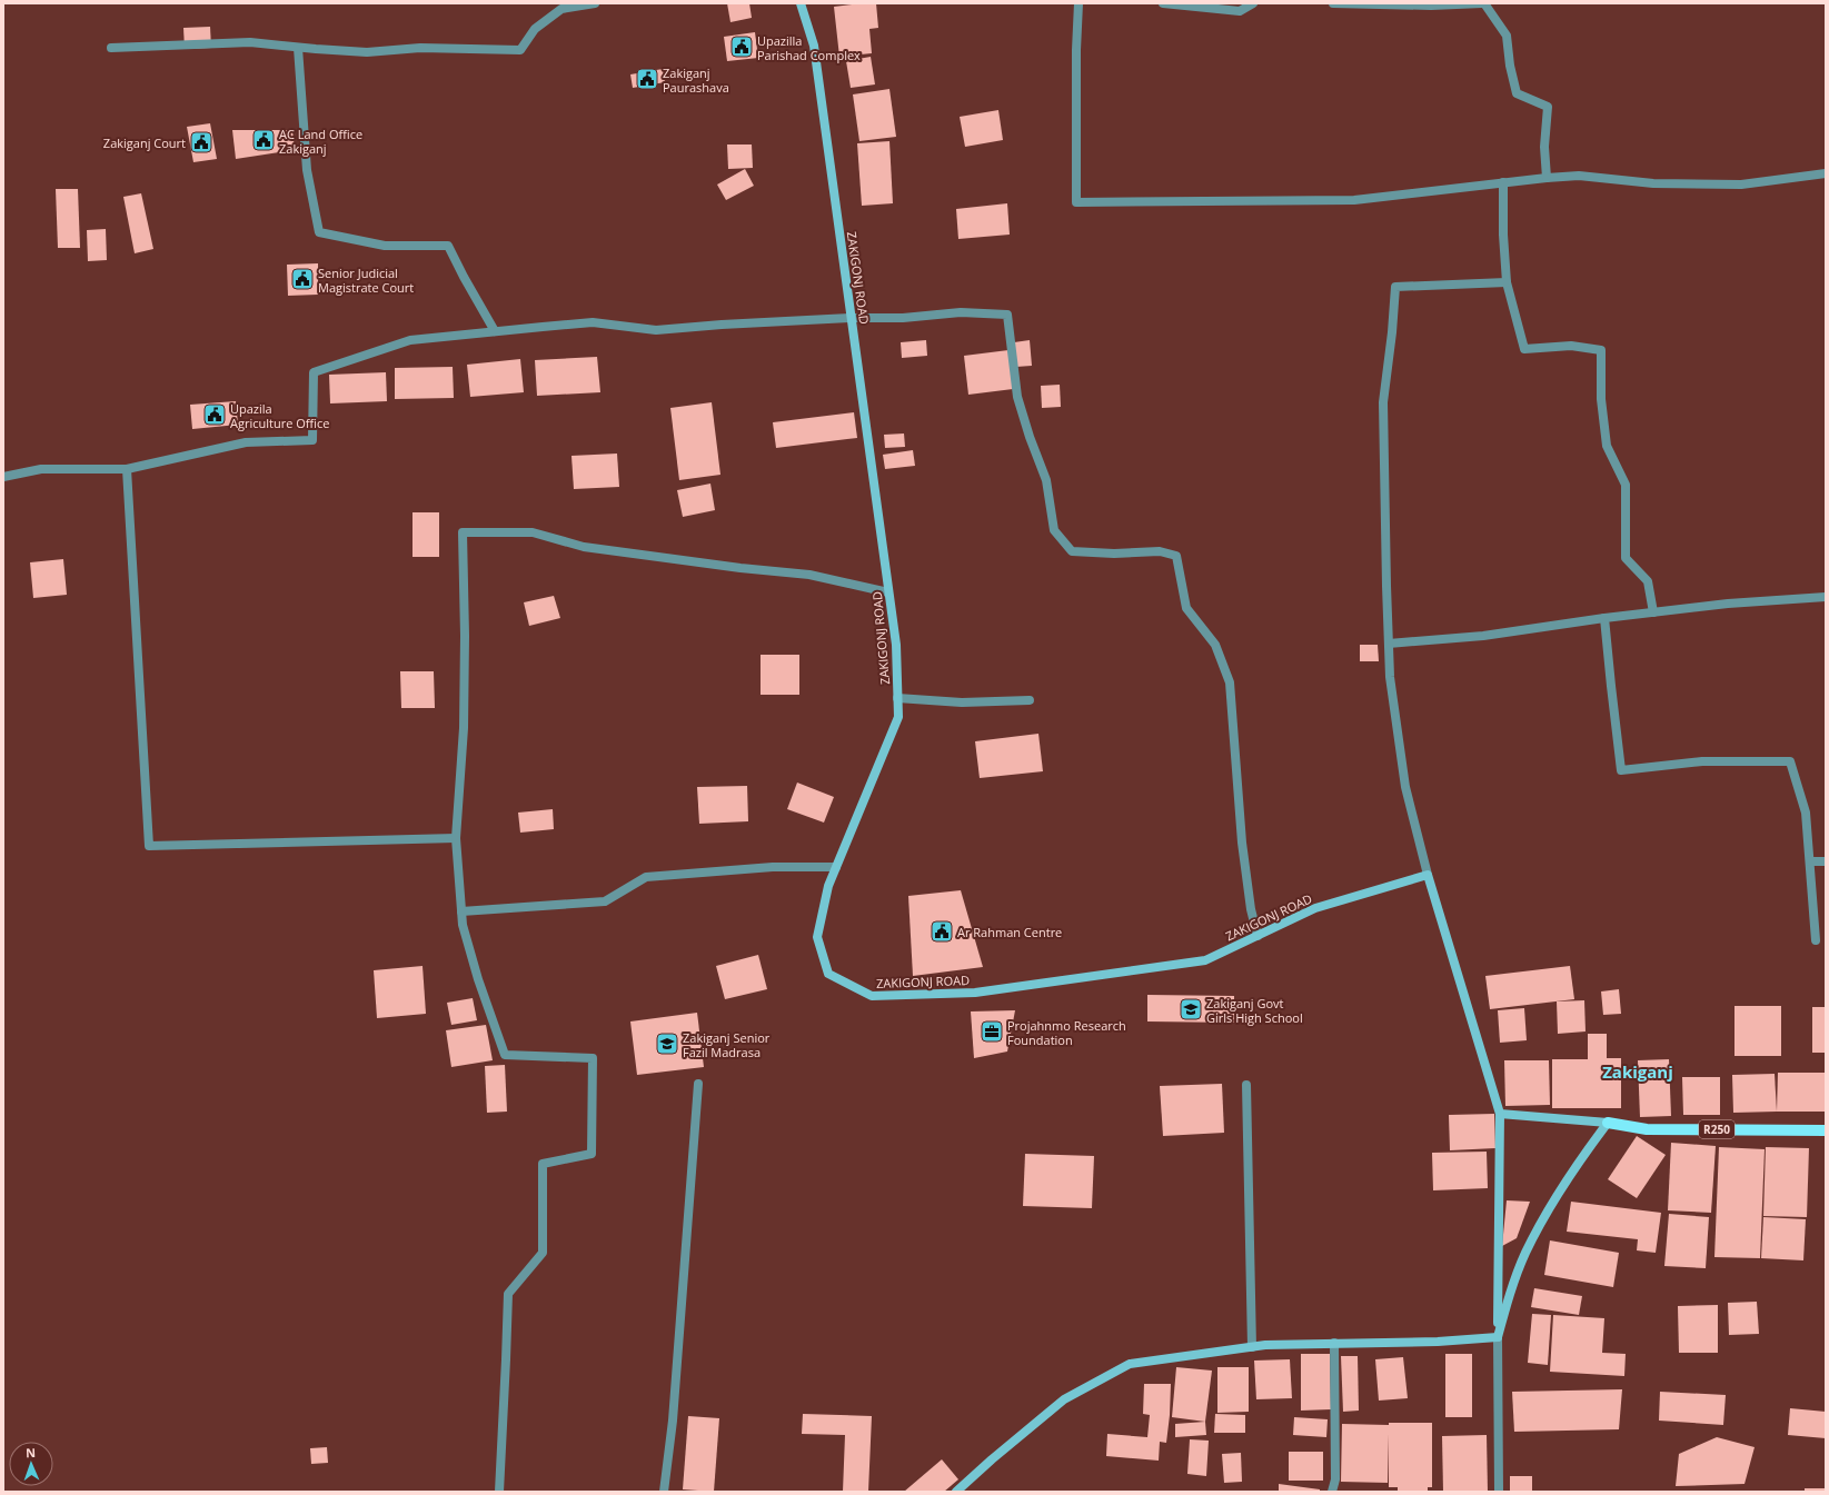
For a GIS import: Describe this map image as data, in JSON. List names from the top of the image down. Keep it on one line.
{"streets":{"main road":["ZAKIGONJ ROAD","R250"]},"districts":["Zakiganj"],"places":{"public building":["Upazilla Parishad Complex","Zakiganj Paurashava","AC Land Office Zakiganj","Zakiganj Court","Senior Judicial Magistrate Court","Upazila Agriculture Office","Ar Rahman Centre"],"school or university":["Zakiganj Govt Girls High School","Zakiganj Senior Fazil Madrasa"],"office":["Projahnmo Research Foundation"]},"north":"top"}
